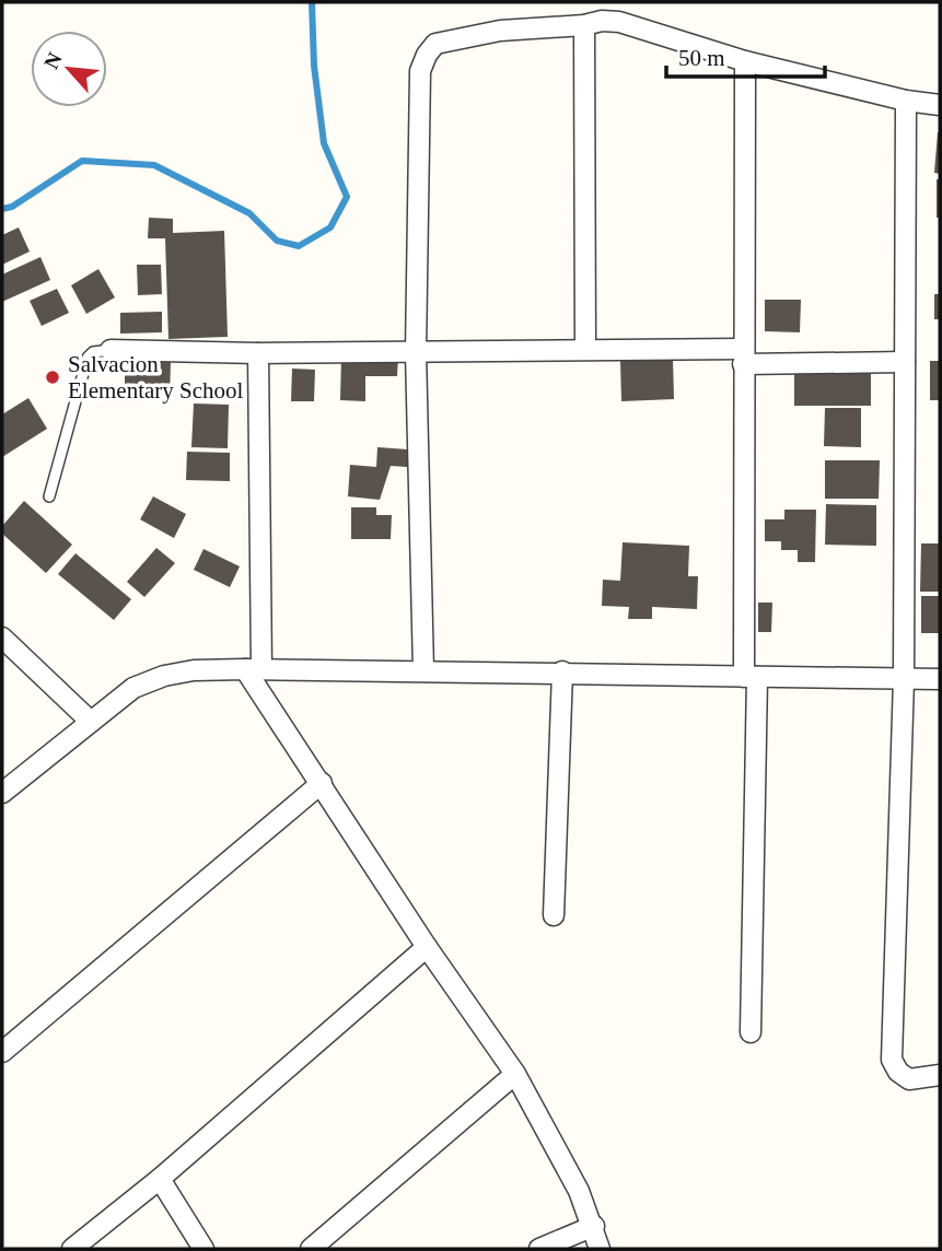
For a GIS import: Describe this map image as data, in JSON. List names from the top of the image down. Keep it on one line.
{"places":["Salvacion Elementary School"],"scale_bar":"50 m","north":"top left"}
